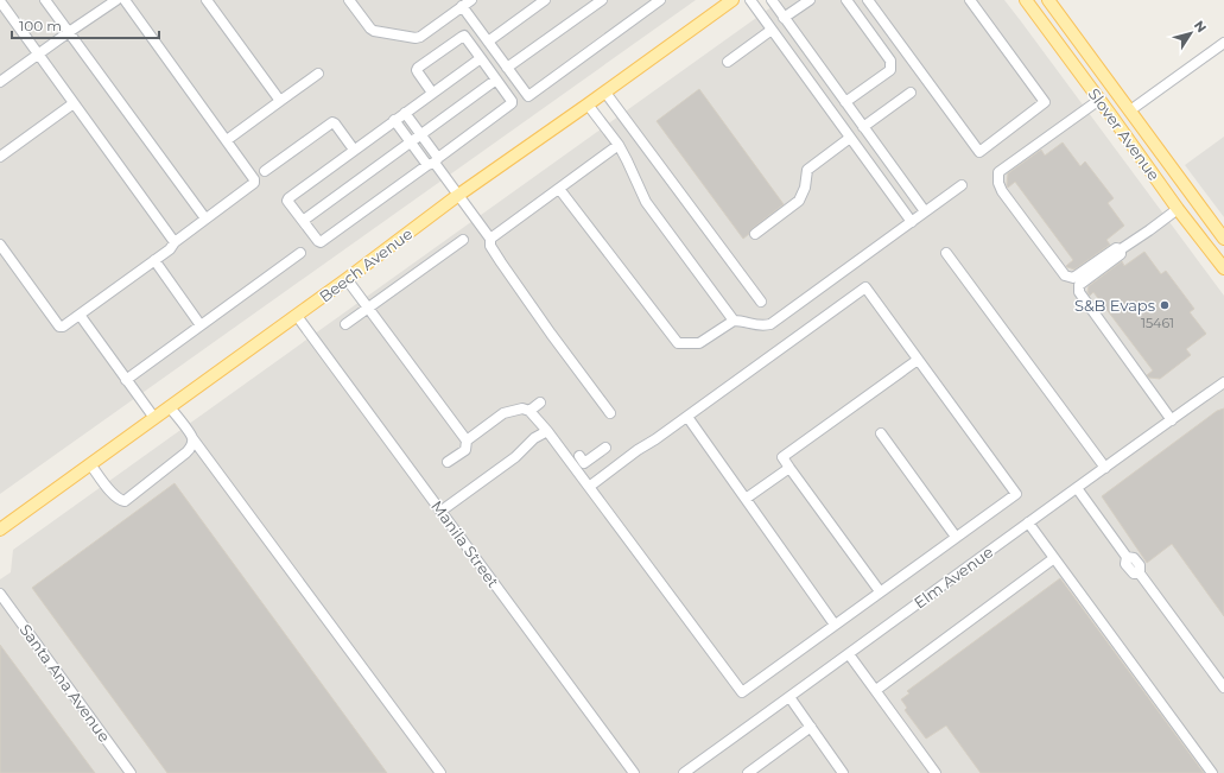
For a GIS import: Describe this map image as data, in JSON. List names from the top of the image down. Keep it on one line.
{"streets":{"main road":["Slover Avenue","Beech Avenue"],"street":["Manila Street","Elm Avenue","Santa Ana Avenue"]},"crossings":[["Beech Avenue","Manila Street"]],"places":["S&B Evaps"],"house_numbers":["15461"],"scale_bar":"100 m","north":"top right"}
